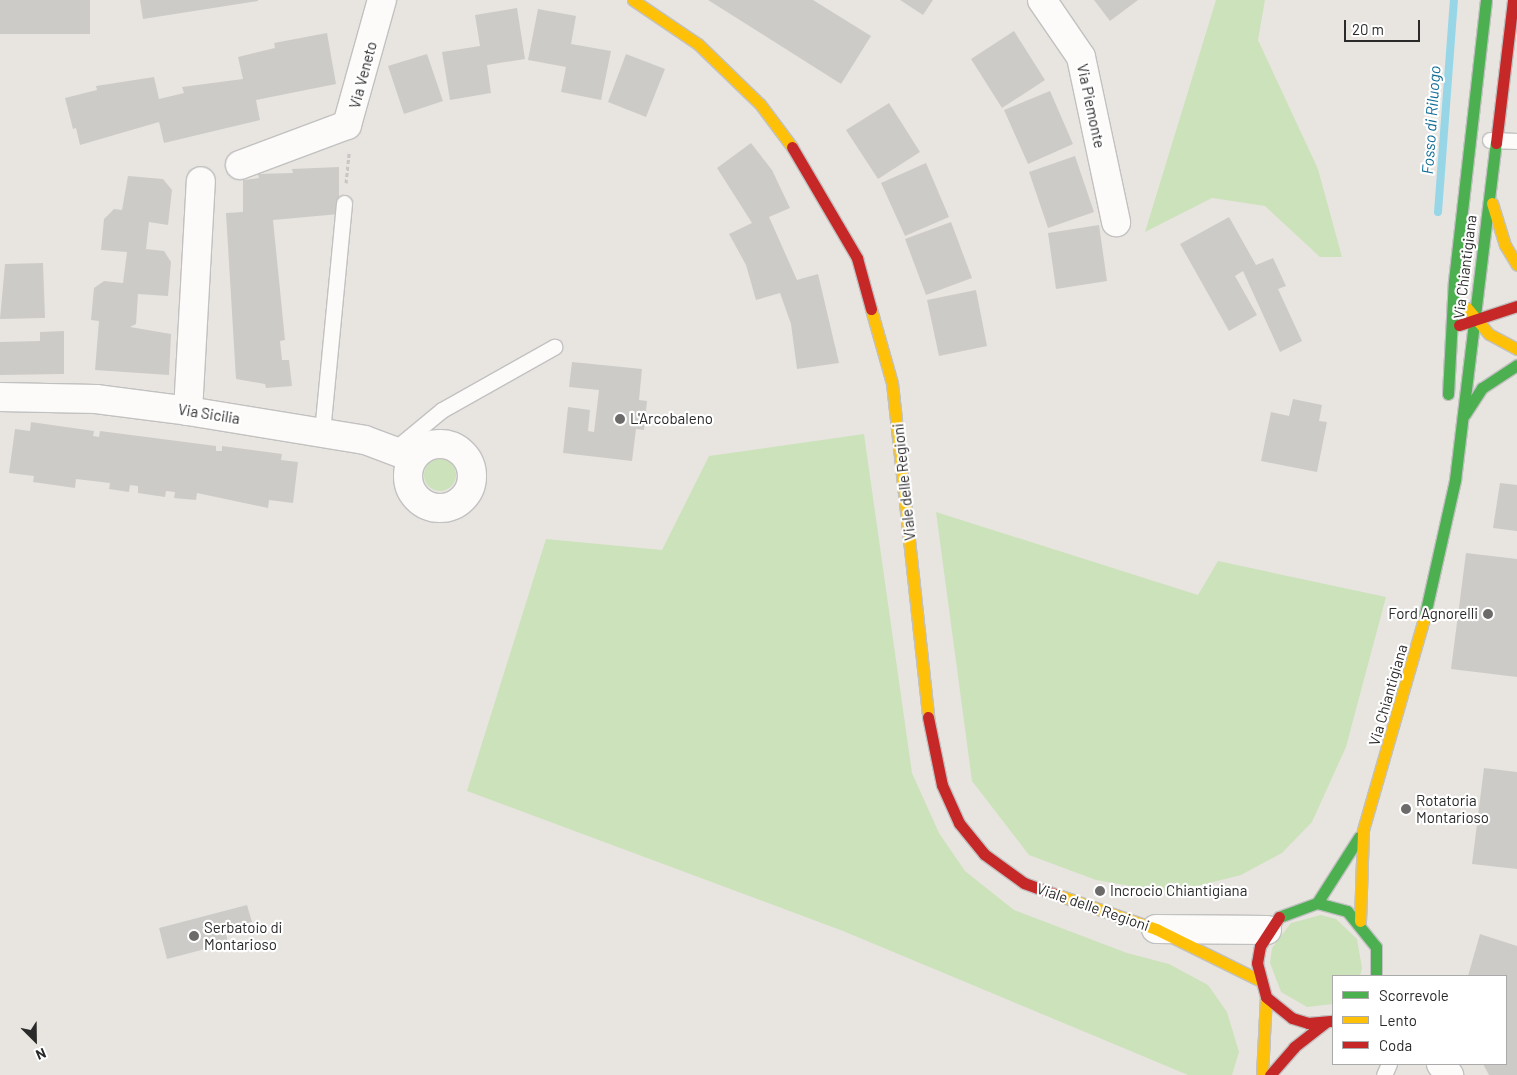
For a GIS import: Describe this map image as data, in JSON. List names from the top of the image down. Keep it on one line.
{"streets":{"main road":["Via Chiantigiana","Viale delle Regioni"],"street":["Via Veneto","Via Piemonte","Via Sicilia"]},"water":["Fosso di Riluogo"],"places":["L'Arcobaleno","Ford Agnorelli","Rotatoria Montarioso","Incrocio Chiantigiana","Serbatoio di Montarioso"],"legend":["Scorrevole","Lento","Coda"],"scale_bar":"20 m","north":"bottom right"}
